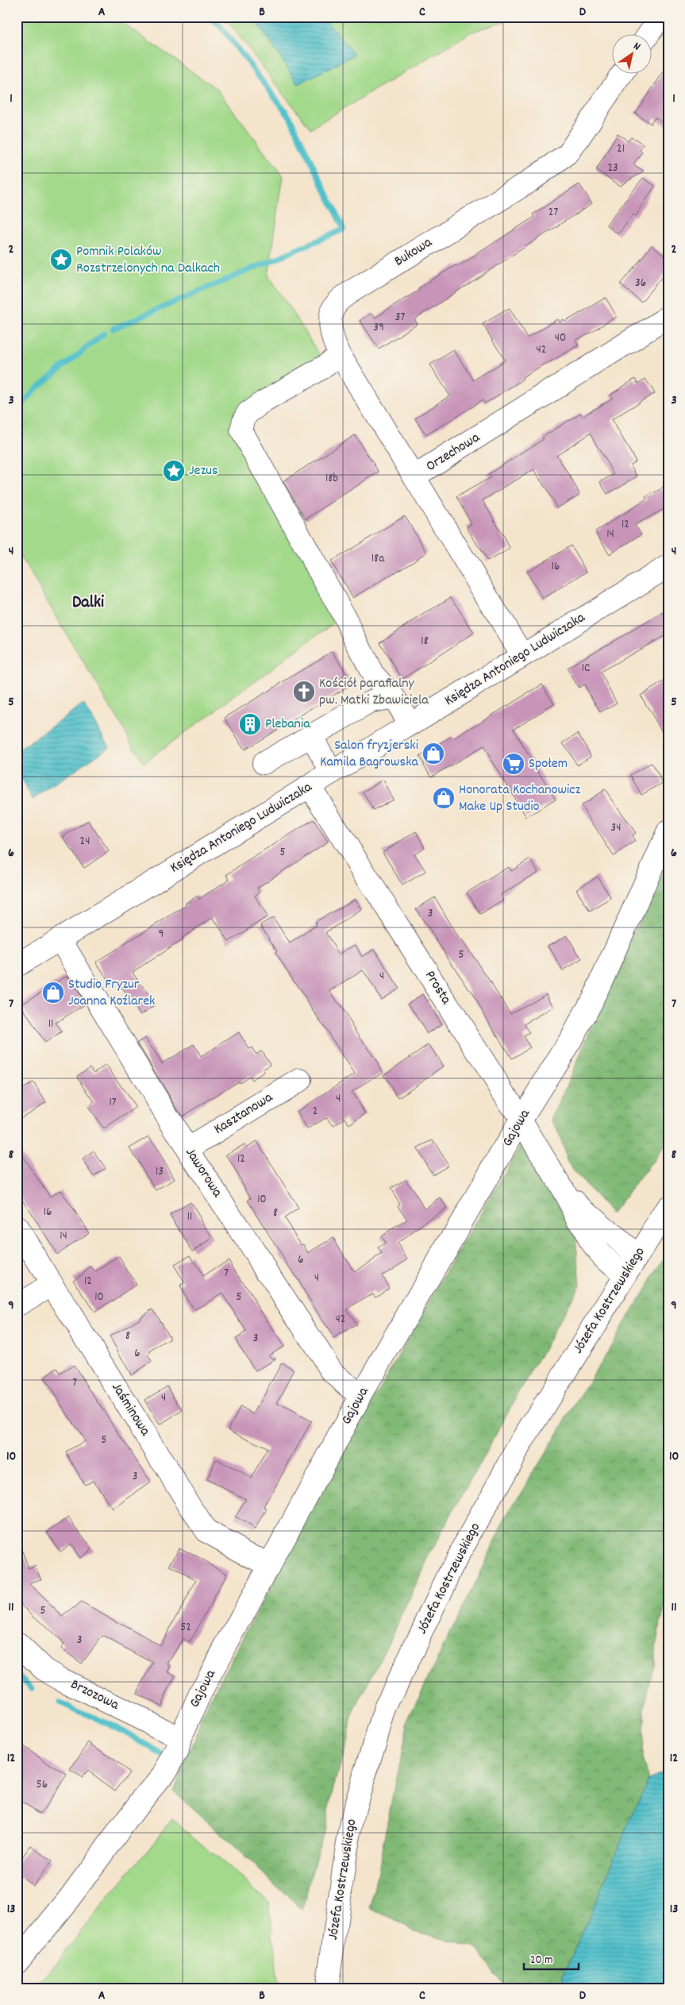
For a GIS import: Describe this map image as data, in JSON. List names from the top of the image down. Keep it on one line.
{"streets":{"street":["Bukowa","Orzechowa","Księdza Antoniego Ludwiczaka","Prosta","Kasztanowa","Gajowa","Jaworowa","Józefa Kostrzewskiego","Jaśminowa","Brzozowa"]},"crossings":[["Bukowa","Orzechowa"],["Orzechowa","Księdza Antoniego Ludwiczaka"],["Księdza Antoniego Ludwiczaka","Prosta"],["Księdza Antoniego Ludwiczaka","Jaworowa"],["Prosta","Gajowa"],["Prosta","Józefa Kostrzewskiego"],["Kasztanowa","Jaworowa"],["Gajowa","Jaworowa"],["Gajowa","Jaśminowa"],["Gajowa","Brzozowa"]],"districts":["Dalki"],"places":{"place":["Pomnik Polaków Rozstrzelonych na Dalkach","Jezus"],"church":["Kościół parafialny pw. Matki Zbawiciela"],"building":["Plebania"],"shop":["Salon fryzjerski Kamila Bagrowska","Honorata Kochanowicz Make Up Studio","Studio Fryzur Joanna Koźlarek"],"supermarket":["Społem"]},"house_numbers":["21","23","27","36","37","39","40","42","18b","12","14","18a","16","18","1C","34","24","5","3","9","5","4","11","4","17","2","12","13","10","16","8","11","14","6","7","4","12","10","5","42","8","3","6","7","4","5","3","5","52","3","56"],"scale_bar":"20 m","north":"top right","grid":{"columns":["A","B","C","D"],"rows":["1","2","3","4","5","6","7","8","9","10","11","12","13"]}}
